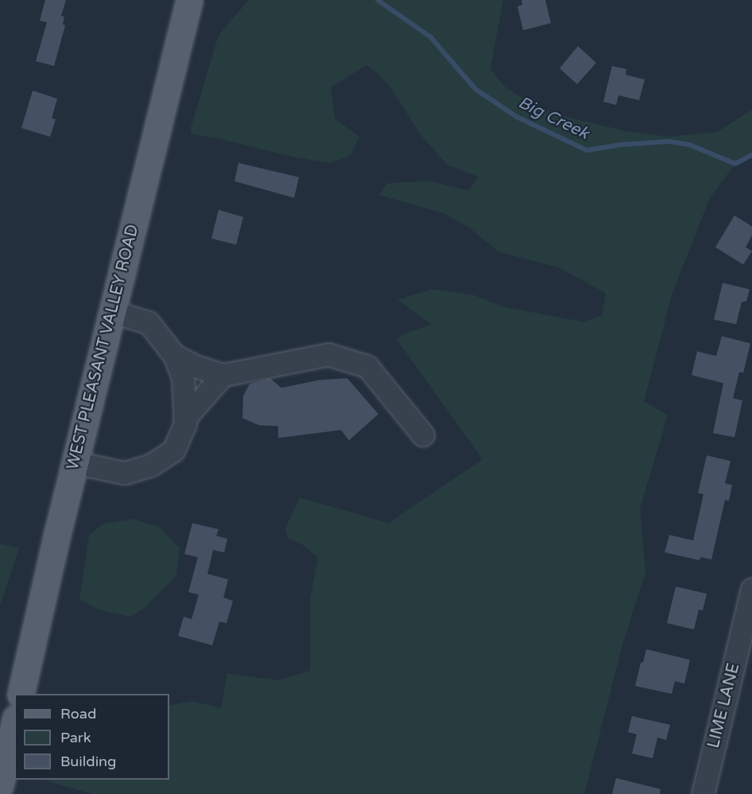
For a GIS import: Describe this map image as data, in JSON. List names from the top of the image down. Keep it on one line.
{"streets":{"main road":["WEST PLEASANT VALLEY ROAD"],"street":["LIME LANE"]},"water":["Big Creek"],"legend":["Road","Park","Building"]}
